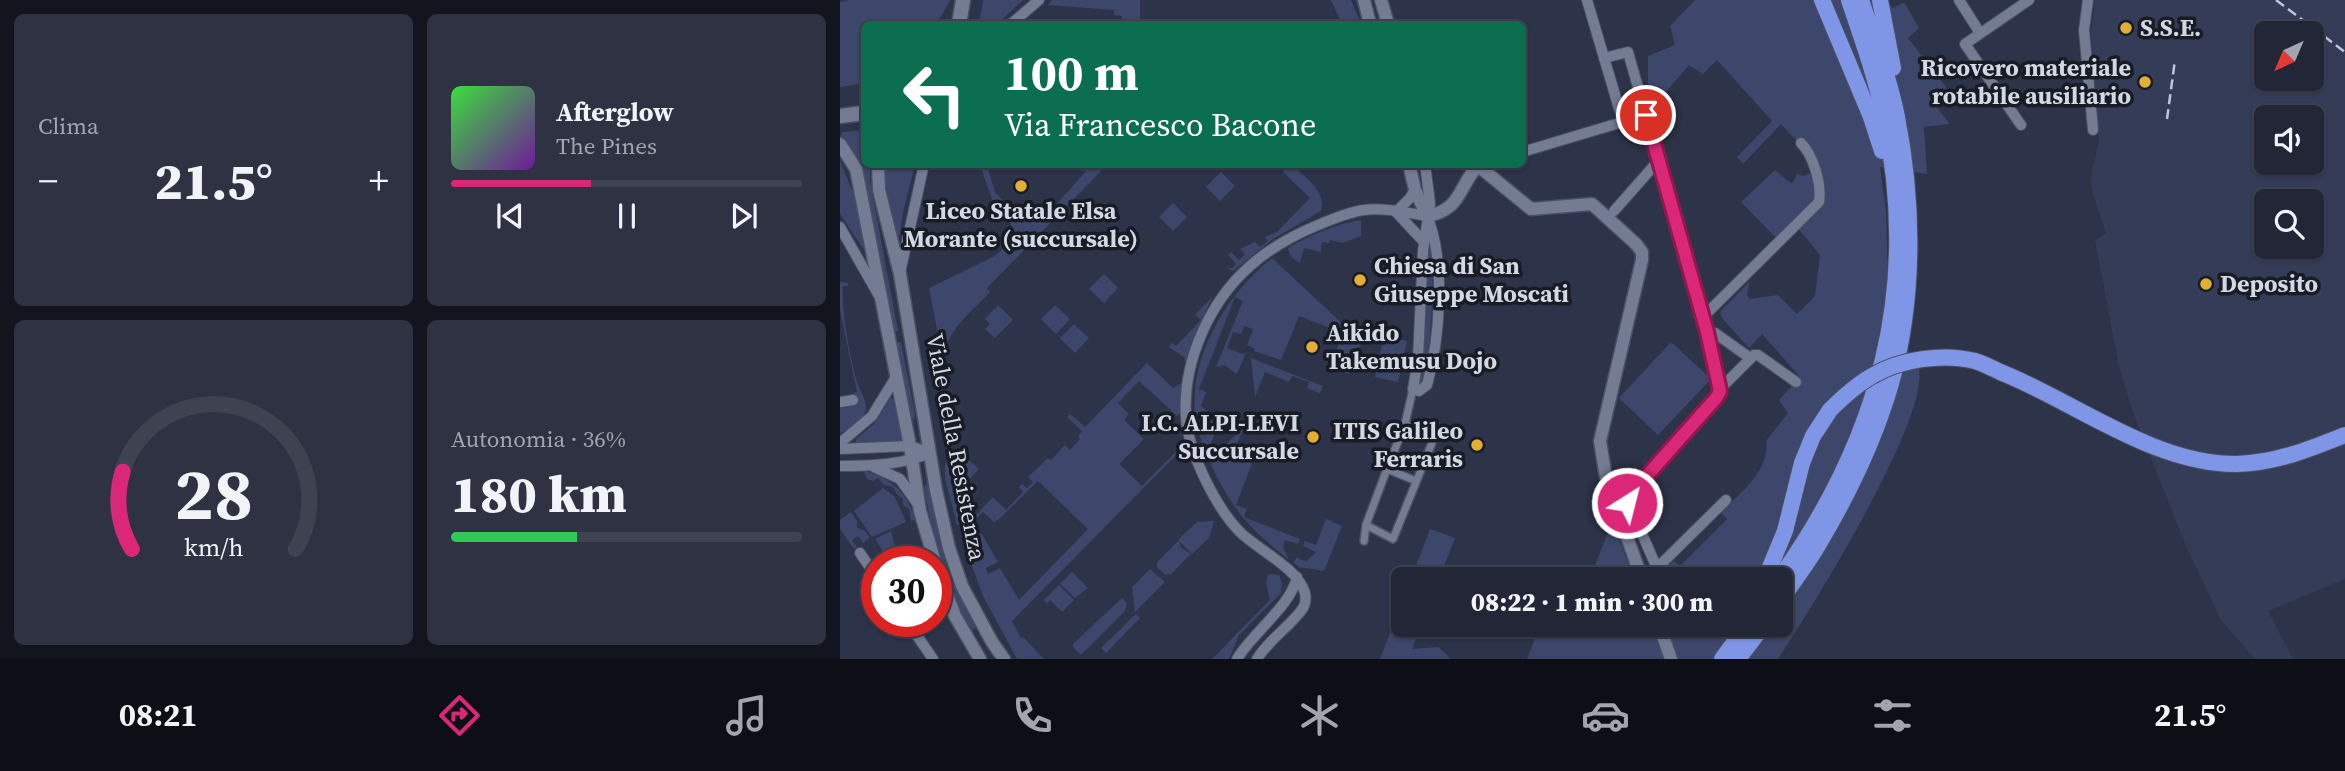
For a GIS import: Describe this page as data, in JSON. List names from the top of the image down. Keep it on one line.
{"streets":{"street":["Viale della Resistenza"]},"places":["S.S.E.","Ricovero materiale rotabile ausiliario","Liceo Statale Elsa Morante (succursale)","Chiesa di San Giuseppe Moscati","Deposito","Aikido Takemusu Dojo","I.C. ALPI-LEVI Succursale","ITIS Galileo Ferraris"],"north":"bottom left","page":{"tile":["Clima",["Autonomia · 36%","180 km"]],"turn":["100 m","Via Francesco Bacone"],"song":["Afterglow","The Pines"],"heat":["−","21.5°","+"],"limit":"30","trip":"08:22 · 1 min · 300 m","tabs":["08:21","21.5°"],"gauge":["28","km/h"]}}
